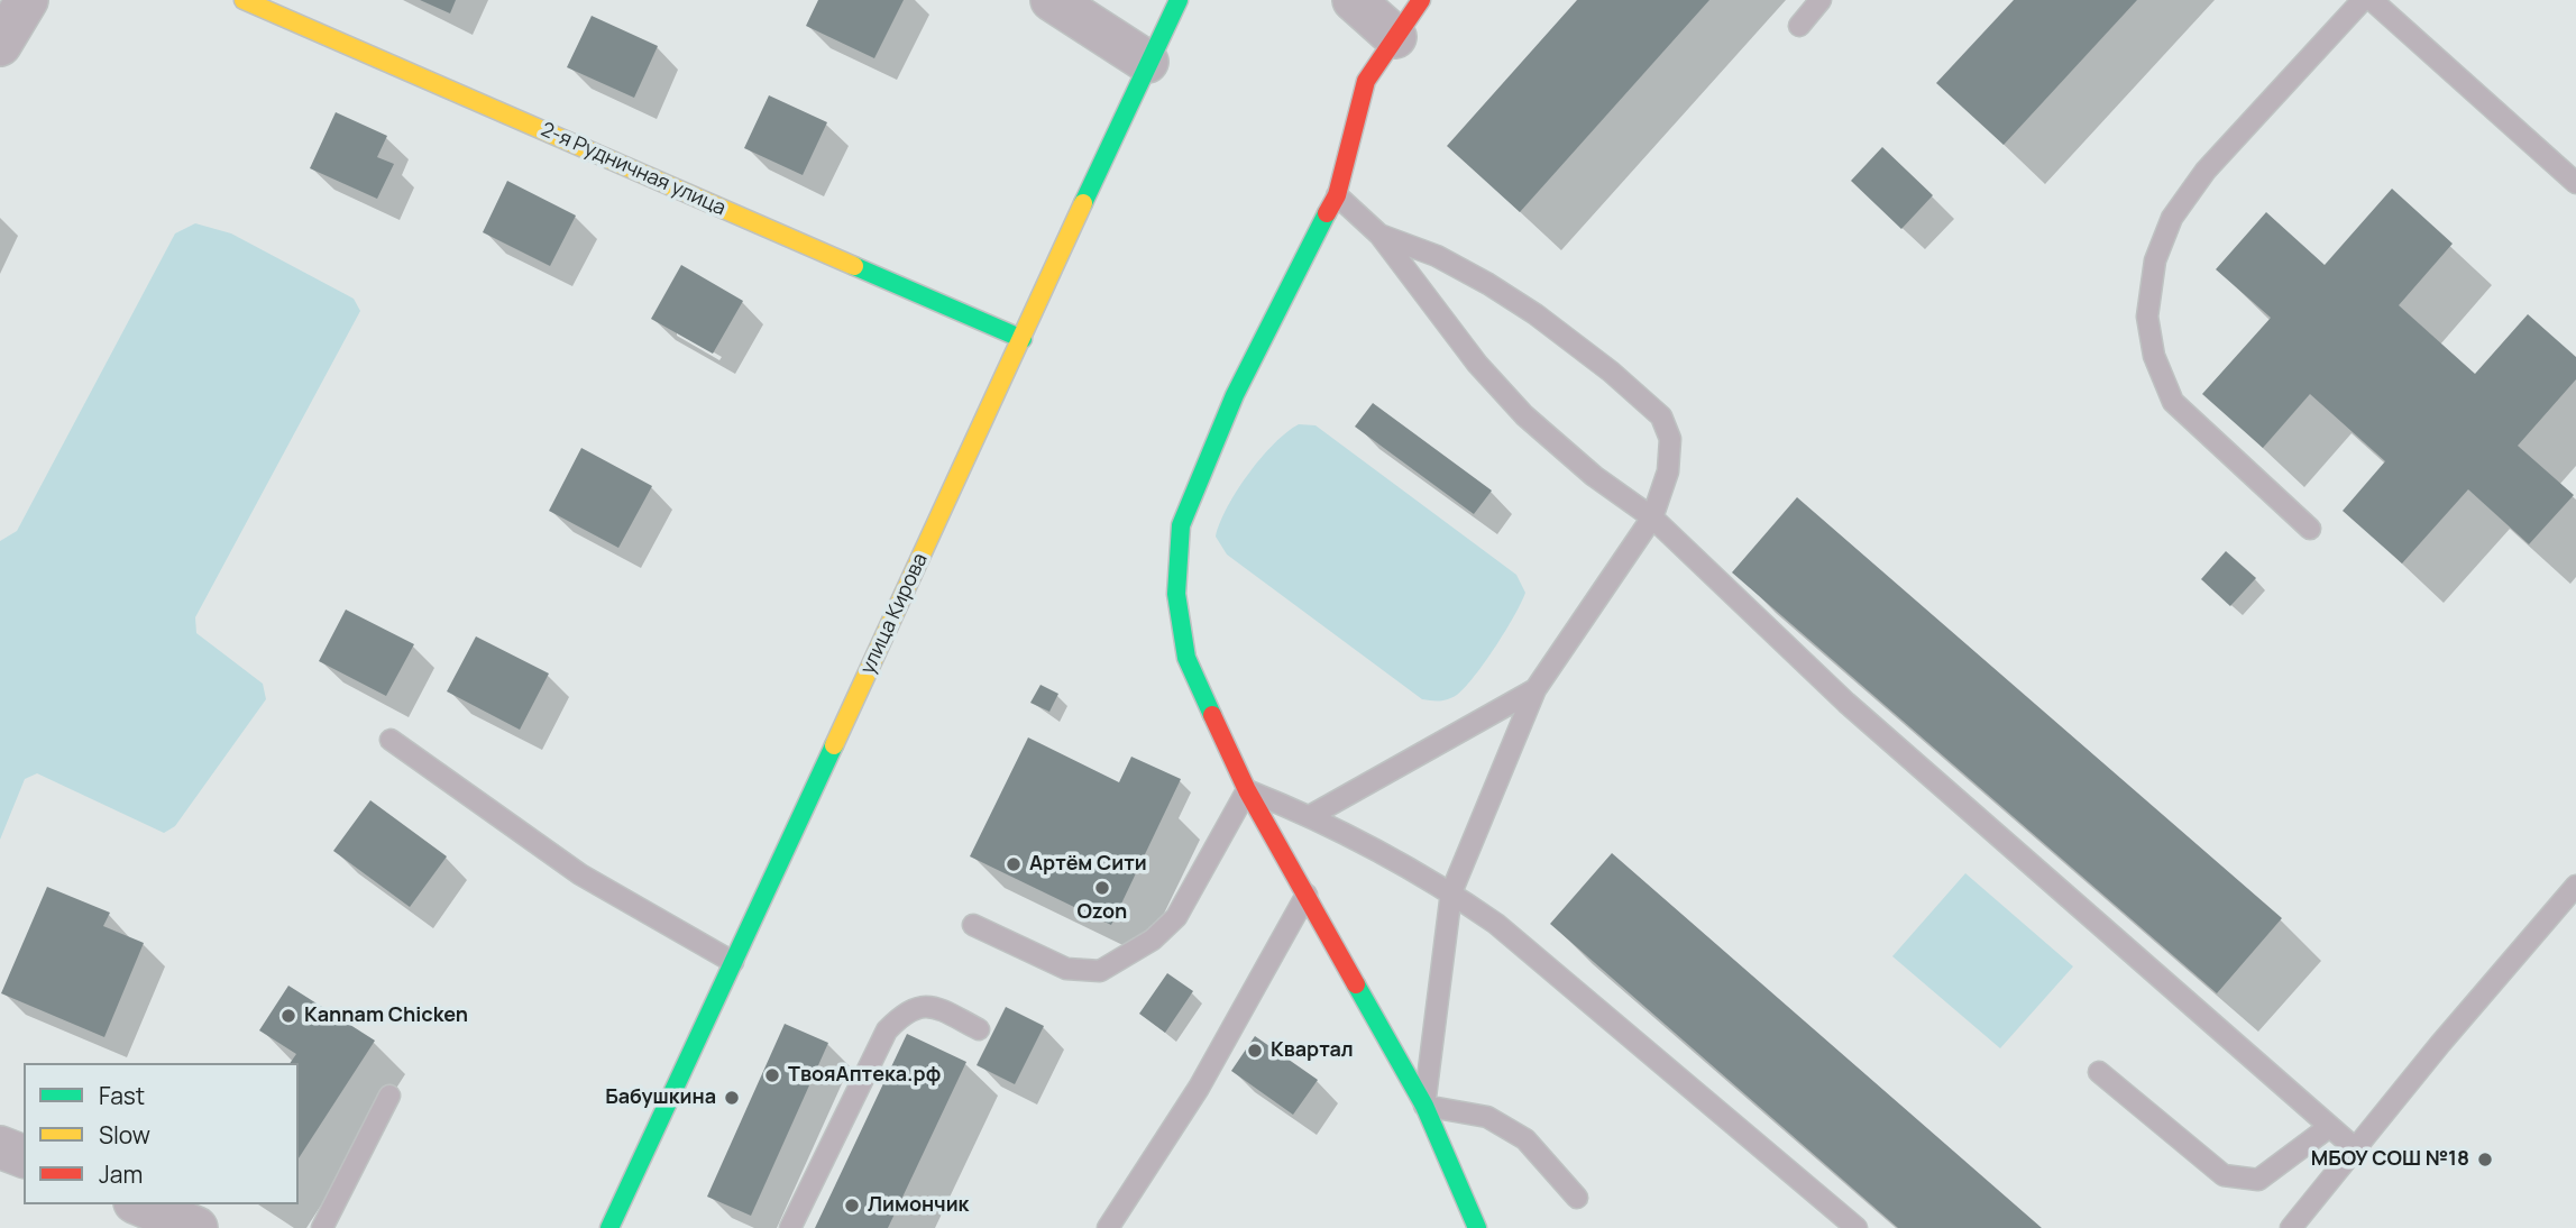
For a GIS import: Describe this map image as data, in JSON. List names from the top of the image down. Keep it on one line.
{"streets":{"street":["2-я Рудничная улица","улица Кирова"]},"crossings":[["2-я Рудничная улица","улица Кирова"]],"places":["Артём Сити","Ozon","Kannam Chicken","Квартал","ТвояАптека.рф","Бабушкина","МБОУ СОШ №18","Лимончик"],"legend":["Fast","Slow","Jam"]}
